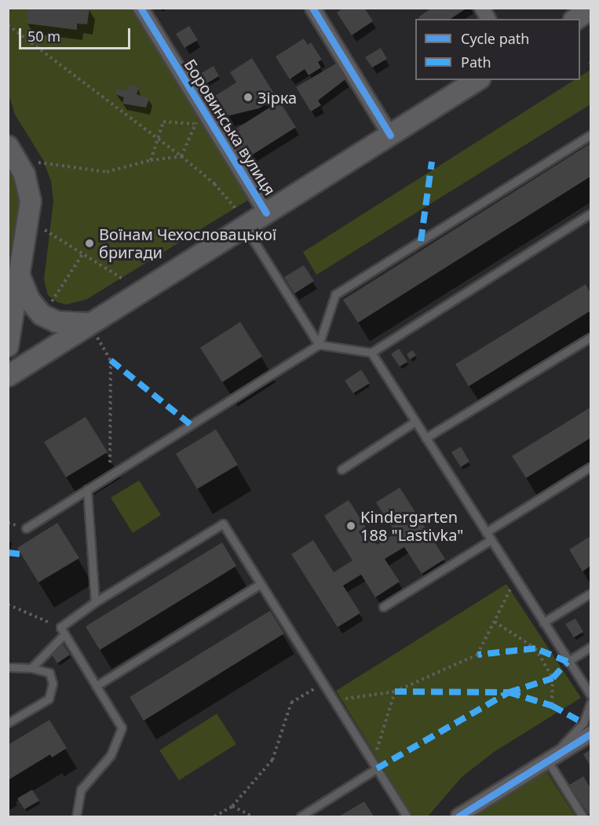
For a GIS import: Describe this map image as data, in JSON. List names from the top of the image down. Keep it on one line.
{"streets":{"street":["Боровинська вулиця"]},"places":["Зірка","Воїнам Чехословацької бригади","Kindergarten 188 \"Lastivka\""],"legend":["Cycle path","Path"],"scale_bar":"50 m"}
